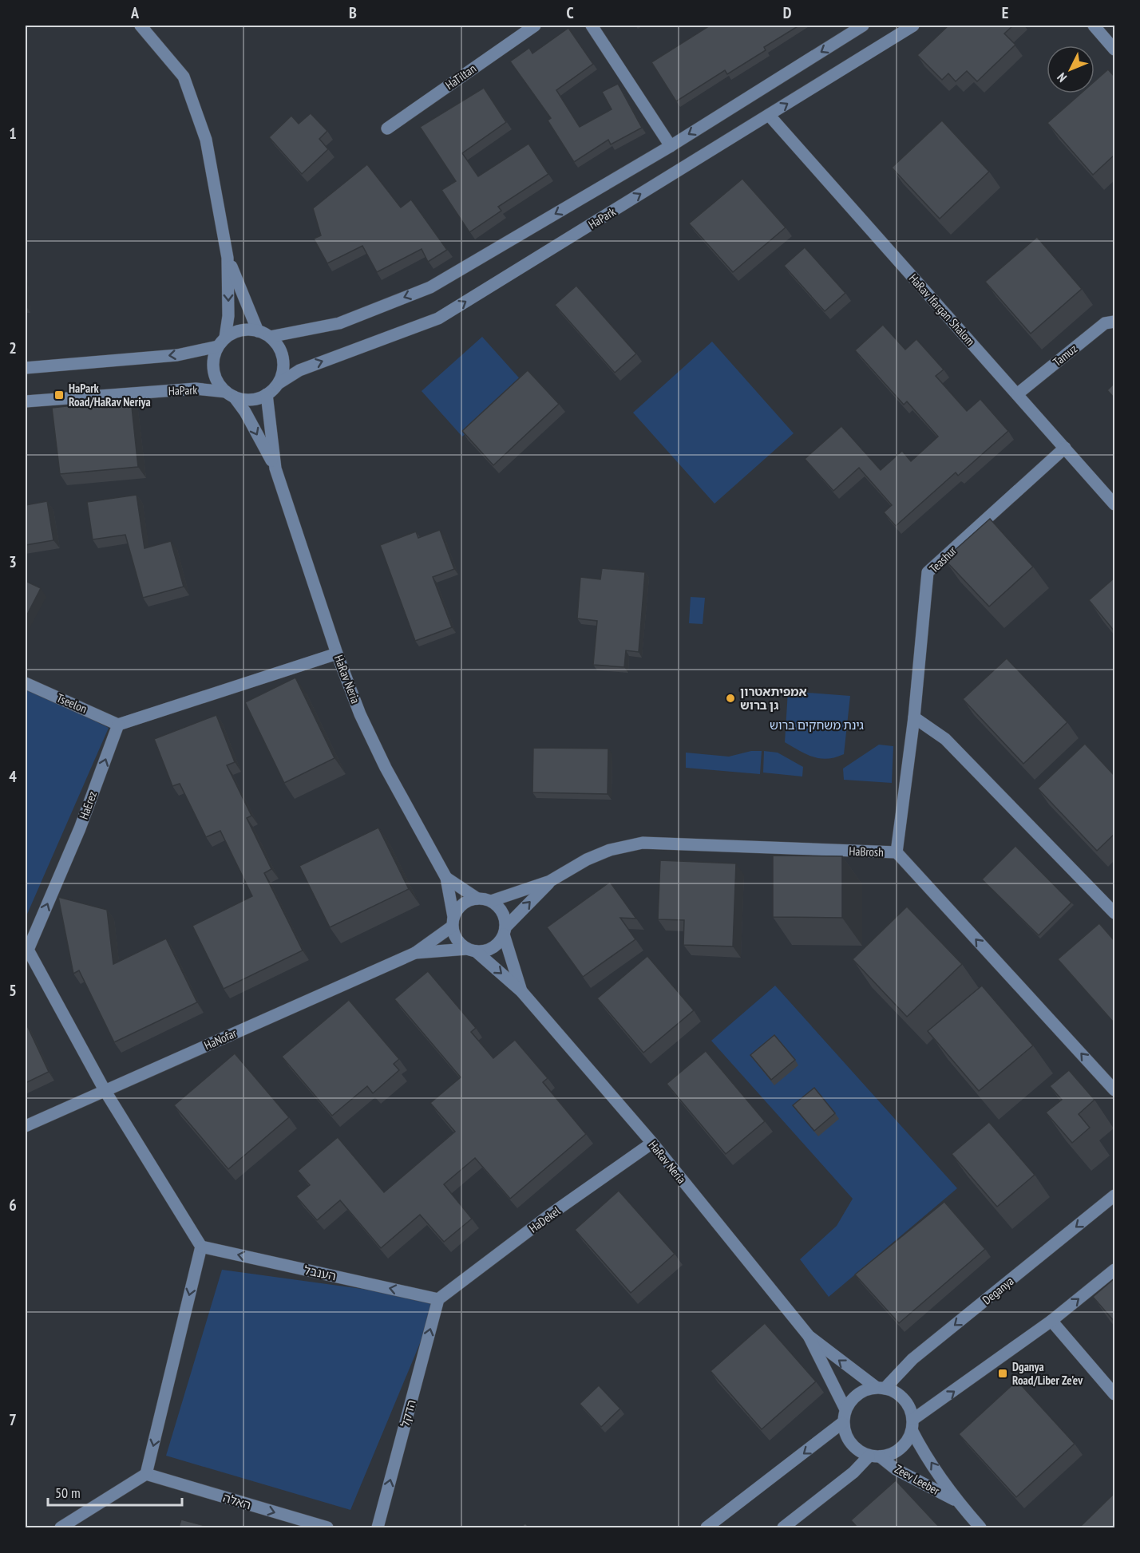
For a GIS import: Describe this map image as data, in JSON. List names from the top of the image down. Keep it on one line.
{"streets":{"street":["HaTiltan","HaPark","HaRav Ifargan Shalom","Tamuz","Teashur","HaRav Neria","Tseelon","HaErez","HaBrosh","HaNofar","HaDekel","הענבל","Deganya","הדקל","Zeev Leeber","האלה"]},"crossings":[["HaPark","HaRav Ifargan Shalom"],["HaPark","HaRav Neria"],["HaRav Ifargan Shalom","Tamuz"],["HaRav Ifargan Shalom","Teashur"],["Teashur","HaBrosh"],["HaRav Neria","HaBrosh"],["HaRav Neria","HaNofar"],["HaRav Neria","HaDekel"],["HaRav Neria","Deganya"],["HaRav Neria","Zeev Leeber"],["Tseelon","HaErez"],["HaErez","HaNofar"],["HaErez","הענבל"],["HaBrosh","HaNofar"],["HaDekel","הענבל"],["HaDekel","הדקל"],["הענבל","הדקל"],["Deganya","Zeev Leeber"]],"one_way":["HaErez","HaBrosh","הענבל","הדקל","Zeev Leeber","האלה"],"parks":["גינת משחקים ברוש"],"places":{"transit":["HaPark Road/HaRav Neriya","Dganya Road/Liber Ze'ev"],"other":["אמפיתאטרון גן ברוש"]},"scale_bar":"50 m","north":"bottom left","grid":{"columns":["A","B","C","D","E"],"rows":["1","2","3","4","5","6","7"]}}
